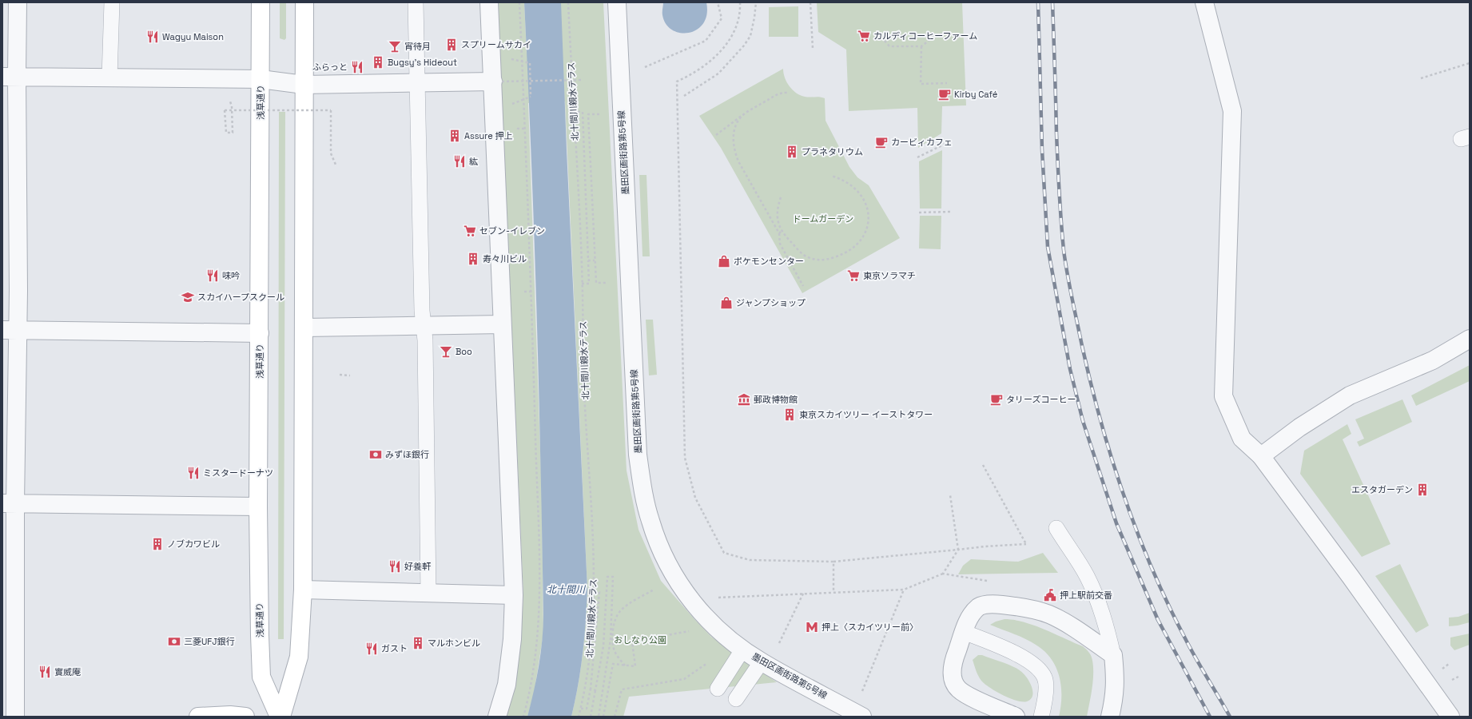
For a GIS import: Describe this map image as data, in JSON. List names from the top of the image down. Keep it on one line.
{"streets":{"main road":["浅草通り"],"street":["墨田区画街路第5号線"],"path":["北十間川親水テラス"]},"water":["北十間川"],"parks":["ドームガーデン","おしなり公園"],"places":{"supermarket":["カルディコーヒーファーム","セブン-イレブン","東京ソラマチ"],"restaurant":["Wagyu Maison","ふらっと","紘","味吟","ミスタードーナツ","好養軒","ガスト","實威庵"],"building":["スプリームサカイ","Bugsy's Hideout","Assure 押上","プラネタリウム","寿々川ビル","東京スカイツリー イーストタワー","エスタガーデン","ノブカワビル","マルホンビル"],"bar":["宵待月","Boo"],"cafe":["Kirby Café","カービィカフェ","タリーズコーヒー"],"shop":["ポケモンセンター","ジャンプショップ"],"school or university":["スカイハープスクール"],"museum":["郵政博物館"],"bank":["みずほ銀行","三菱UFJ銀行"],"public building":["押上駅前交番"],"metro station":["押上〈スカイツリー前〉"]}}
